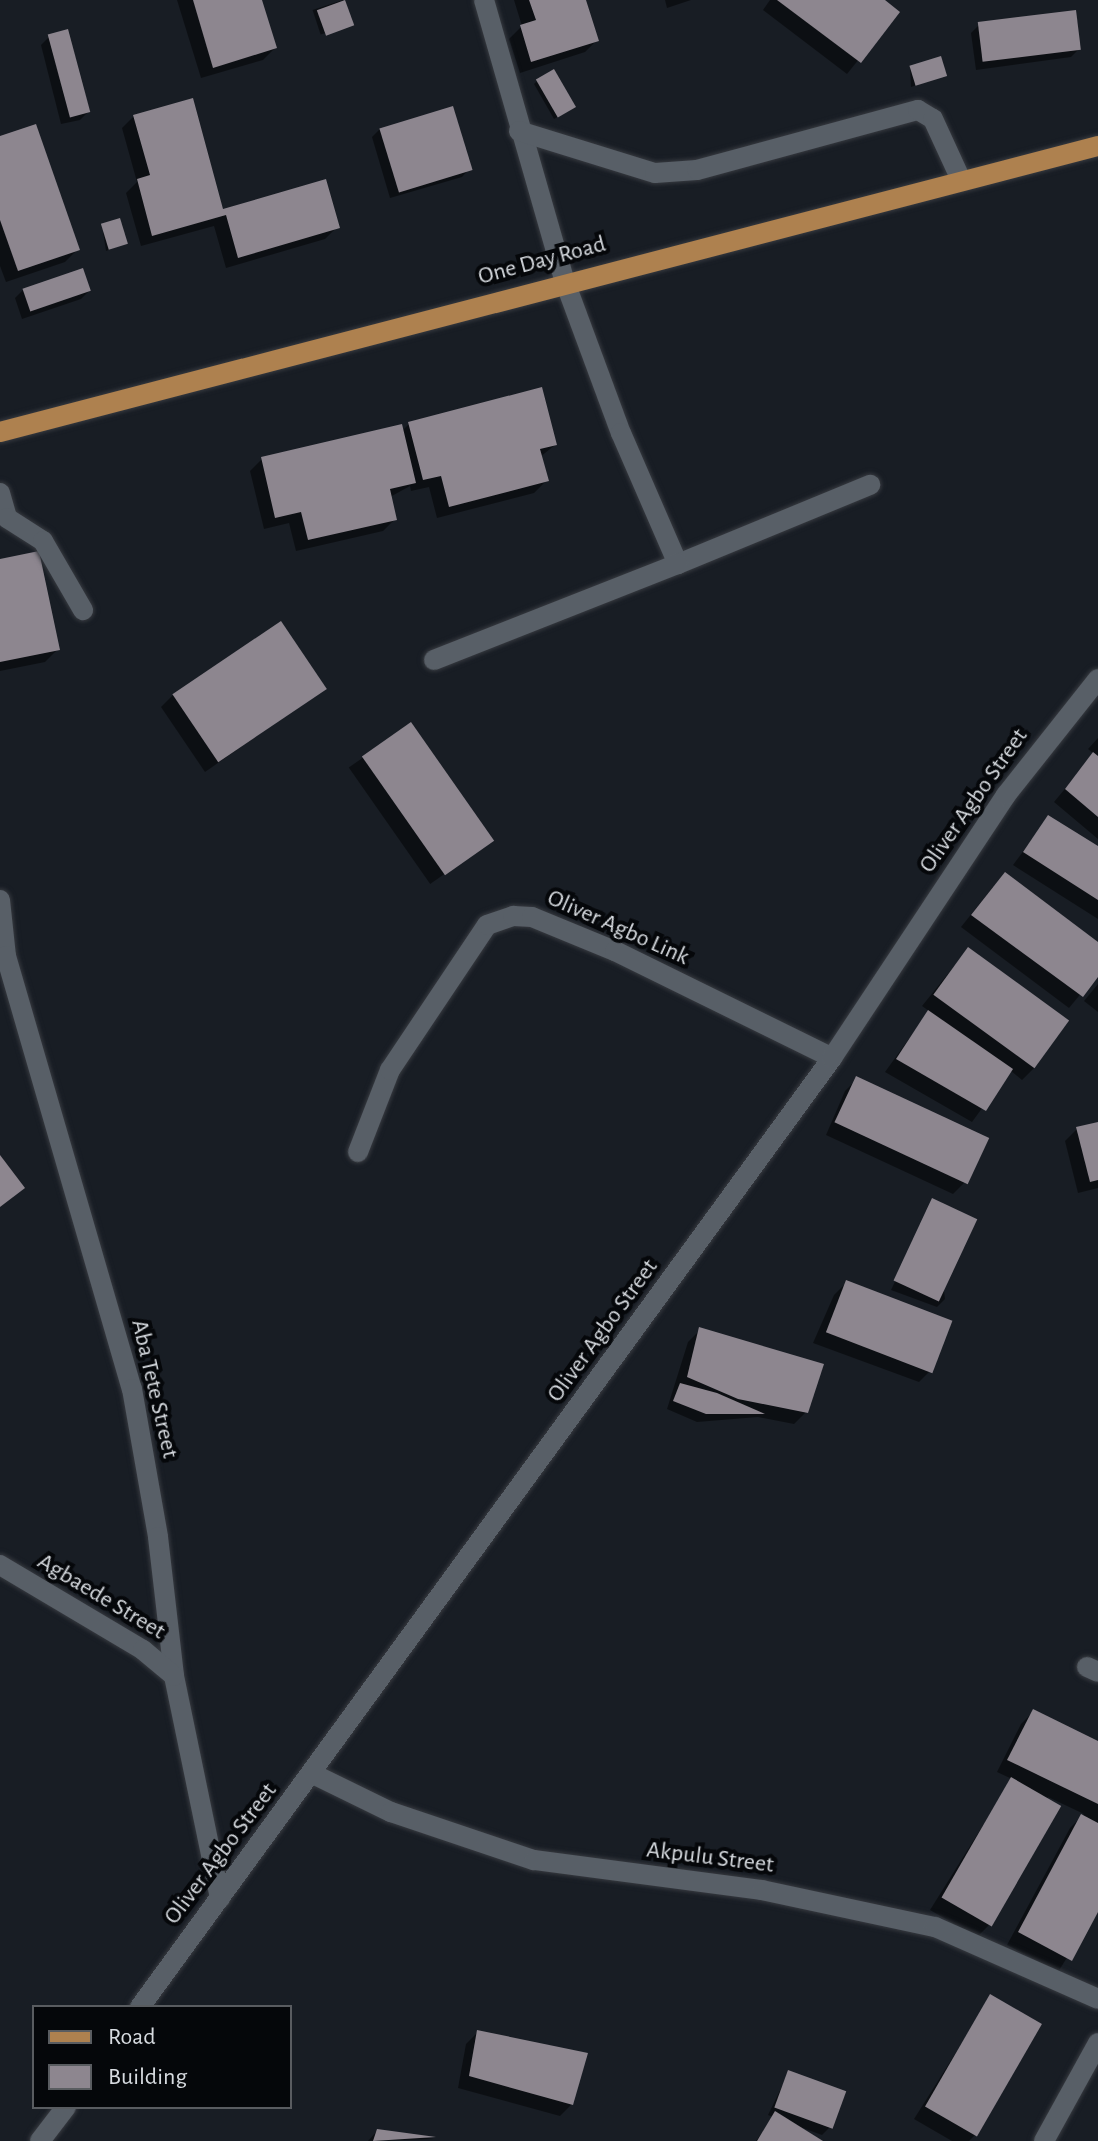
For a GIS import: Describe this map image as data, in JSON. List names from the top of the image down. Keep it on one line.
{"streets":{"main road":["One Day Road"],"street":["Oliver Agbo Street","Oliver Agbo Link","Aba Tete Street","Agbaede Street","Akpulu Street"]},"crossings":[["Oliver Agbo Street","Oliver Agbo Link"],["Oliver Agbo Street","Aba Tete Street"],["Oliver Agbo Street","Akpulu Street"],["Aba Tete Street","Agbaede Street"]],"legend":["Road","Building"]}
